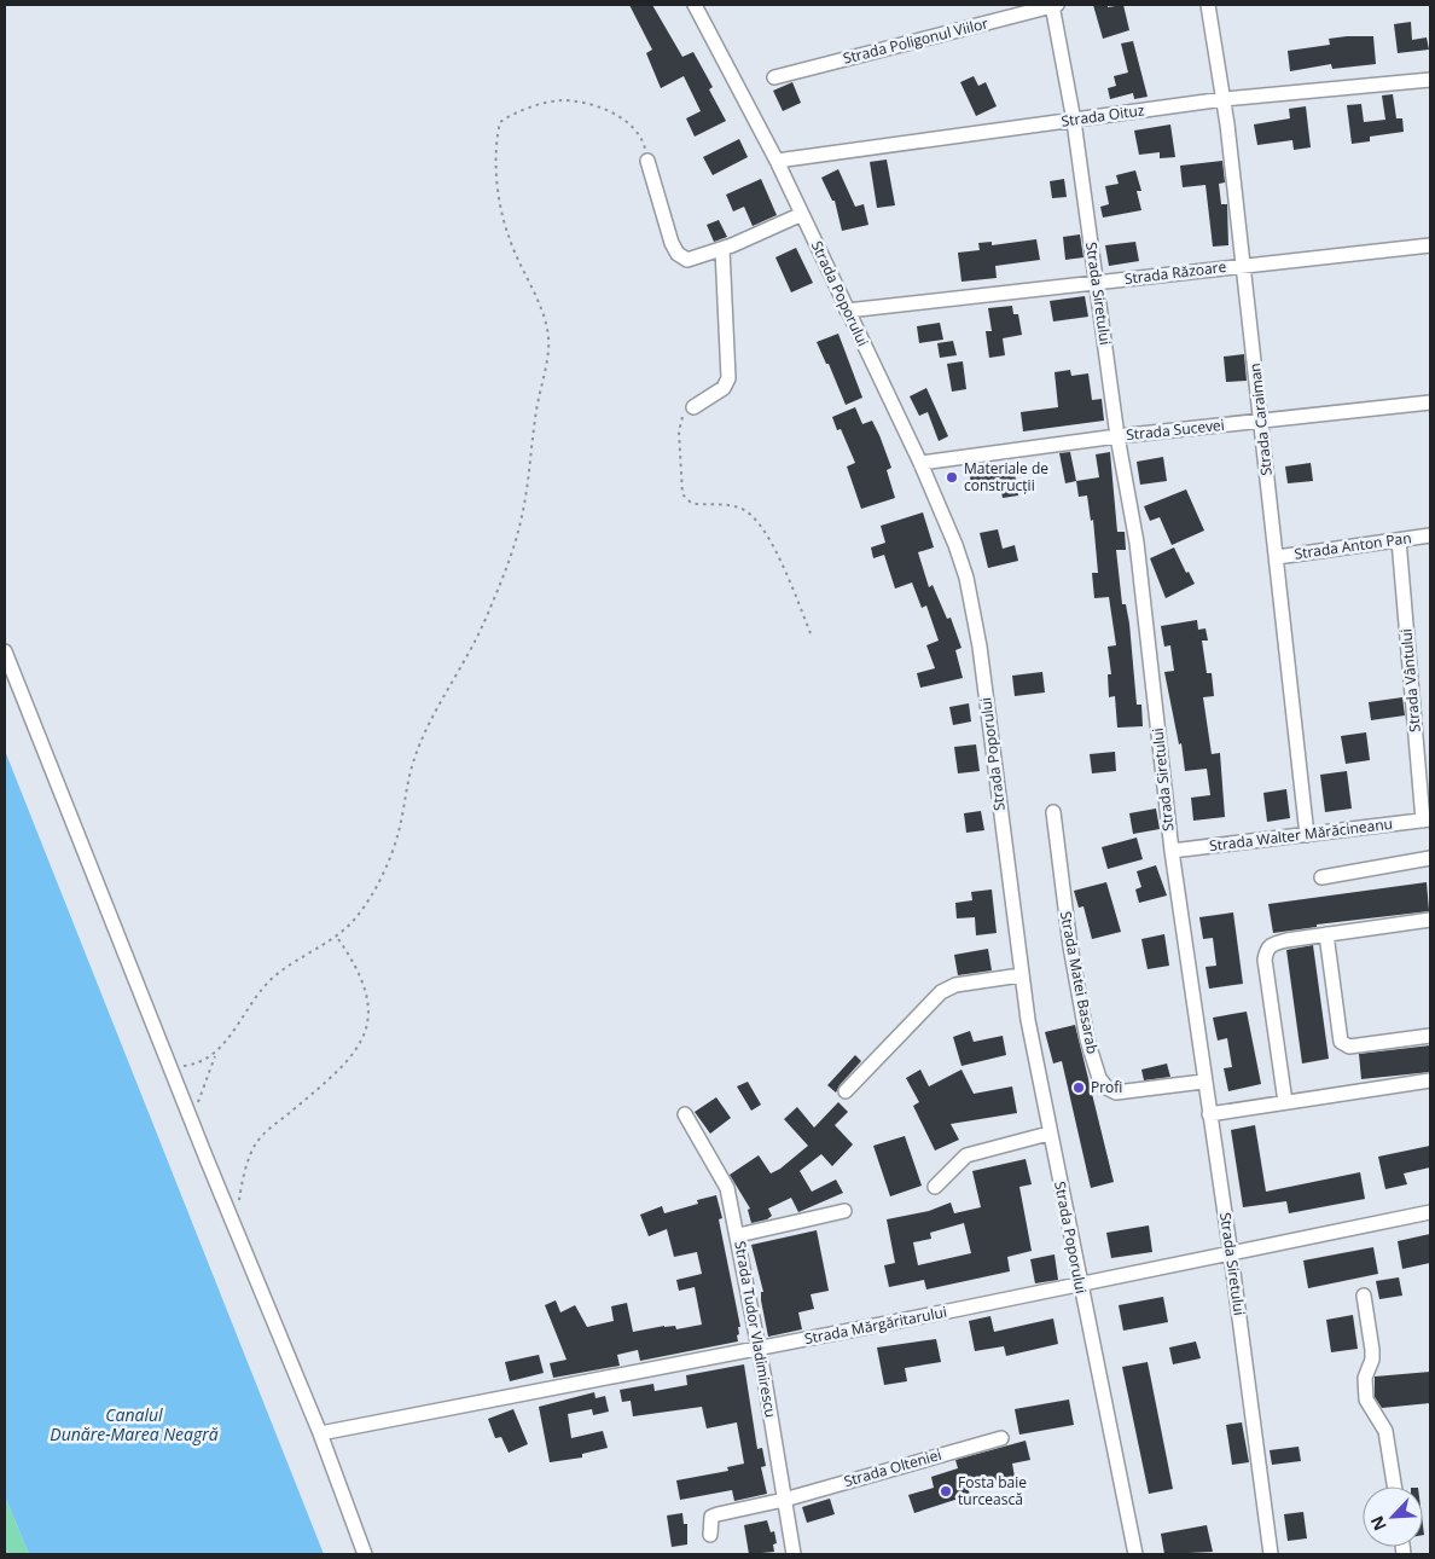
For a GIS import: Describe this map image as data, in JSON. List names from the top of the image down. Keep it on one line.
{"streets":{"street":["Strada Poligonul Viilor","Strada Oituz","Strada Răzoare","Strada Poporului","Strada Siretului","Strada Caraiman","Strada Sucevei","Strada Anton Pan","Strada Vântului","Strada Walter Mărăcineanu","Strada Matei Basarab","Strada Mărgăritarului","Strada Tudor Vladimirescu","Strada Olteniei"]},"crossings":[["Strada Poligonul Viilor","Strada Siretului"],["Strada Oituz","Strada Poporului"],["Strada Oituz","Strada Siretului"],["Strada Oituz","Strada Caraiman"],["Strada Răzoare","Strada Poporului"],["Strada Răzoare","Strada Siretului"],["Strada Răzoare","Strada Caraiman"],["Strada Poporului","Strada Sucevei"],["Strada Poporului","Strada Mărgăritarului"],["Strada Siretului","Strada Sucevei"],["Strada Siretului","Strada Walter Mărăcineanu"],["Strada Siretului","Strada Matei Basarab"],["Strada Siretului","Strada Mărgăritarului"],["Strada Caraiman","Strada Sucevei"],["Strada Caraiman","Strada Anton Pan"],["Strada Caraiman","Strada Walter Mărăcineanu"],["Strada Anton Pan","Strada Vântului"],["Strada Vântului","Strada Walter Mărăcineanu"],["Strada Mărgăritarului","Strada Tudor Vladimirescu"],["Strada Tudor Vladimirescu","Strada Olteniei"]],"water":["Canalul Dunăre-Marea Neagră"],"places":["Materiale de construcții","Profi","Fosta baie turcească"],"north":"bottom left"}
